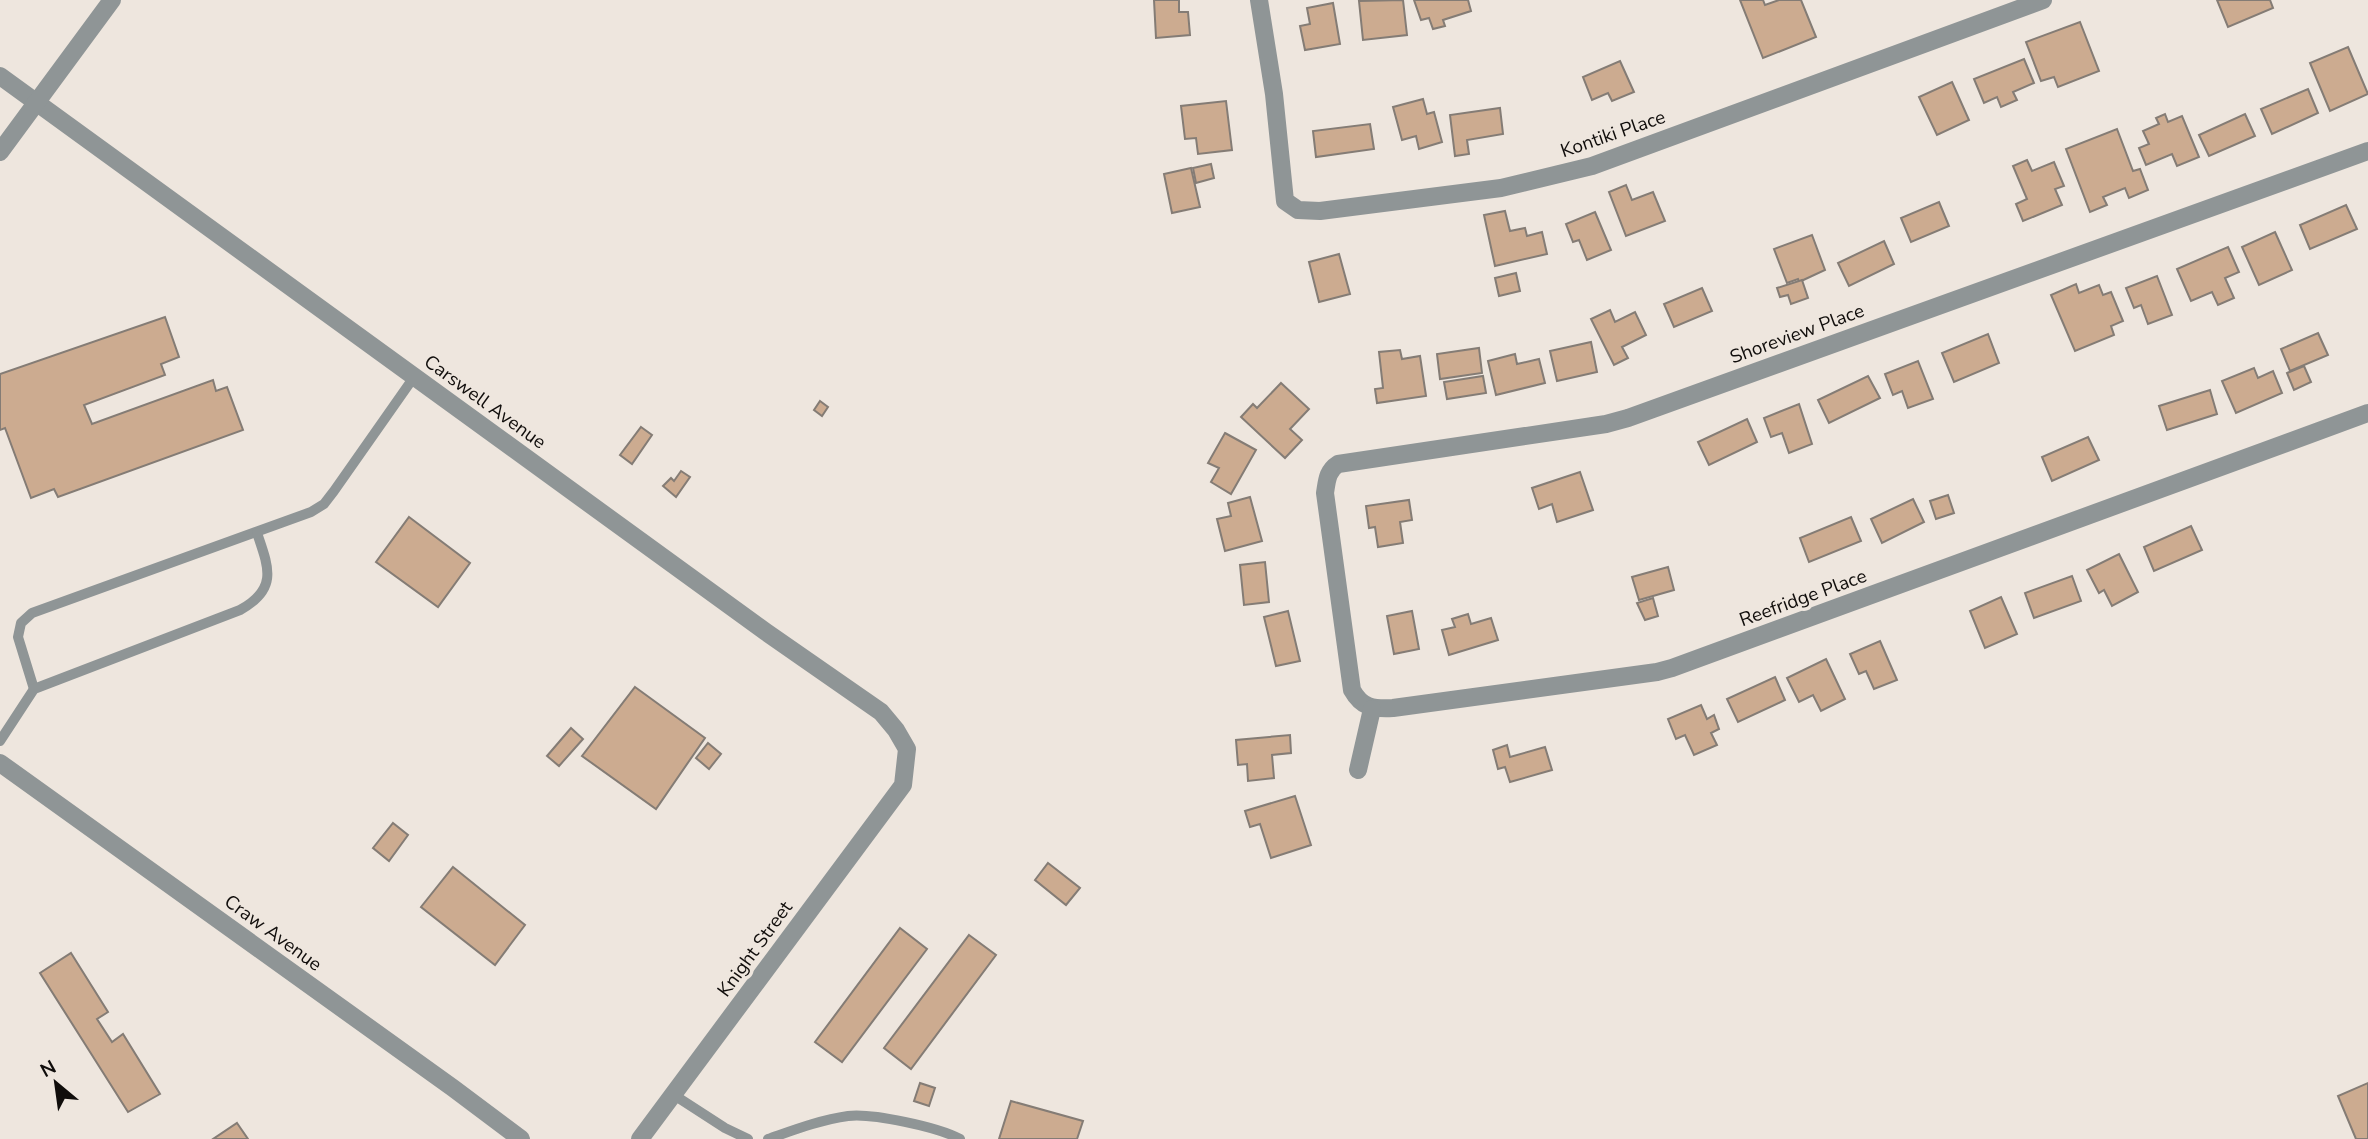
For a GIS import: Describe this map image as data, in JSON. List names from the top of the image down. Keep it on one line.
{"streets":{"street":["Kontiki Place","Shoreview Place","Carswell Avenue","Reefridge Place","Craw Avenue","Knight Street"]},"crossings":[["Shoreview Place","Reefridge Place"],["Carswell Avenue","Knight Street"]],"north":"top left"}
